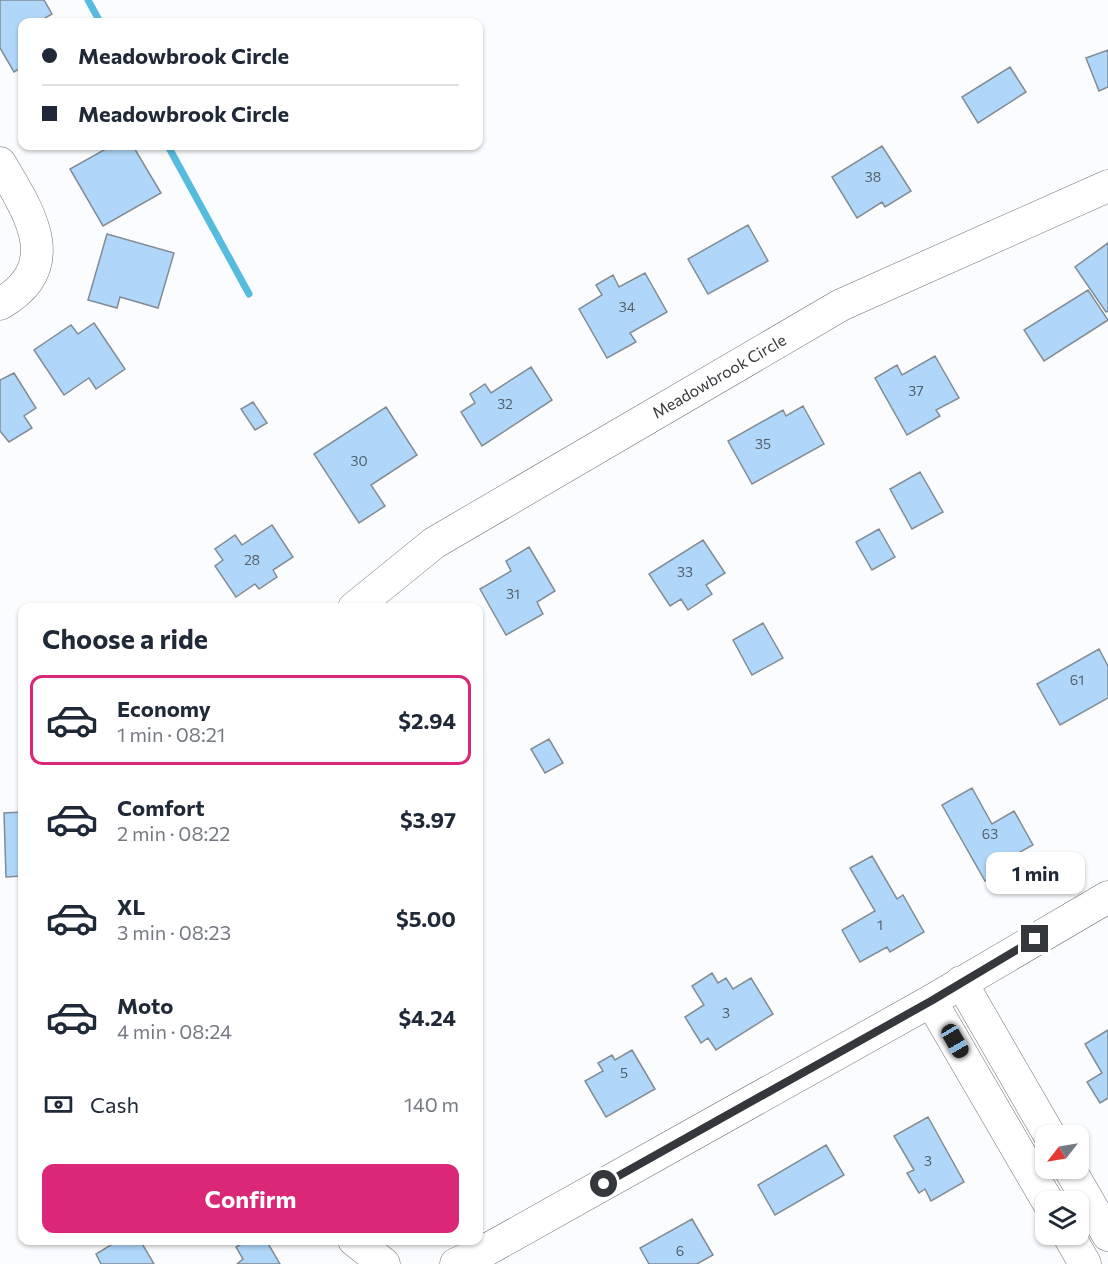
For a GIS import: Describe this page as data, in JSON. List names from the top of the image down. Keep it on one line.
{"streets":{"street":["Meadowbrook Circle"]},"house_numbers":["38","34","37","32","35","30","28","33","31","61","63","1","3","5","3","6"],"north":"bottom left","page":{"banner":["Meadowbrook Circle","Meadowbrook Circle"],"heading":"Choose a ride","list":[{"name":"Economy","note":"1 min · 08:21","value":"$2.94"},{"name":"Comfort","note":"2 min · 08:22","value":"$3.97"},{"name":"XL","note":"3 min · 08:23","value":"$5.00"},{"name":"Moto","note":"4 min · 08:24","value":"$4.24"}],"bubble":"1 min","pay":["Cash","140 m"],"buttons":"Confirm"}}
